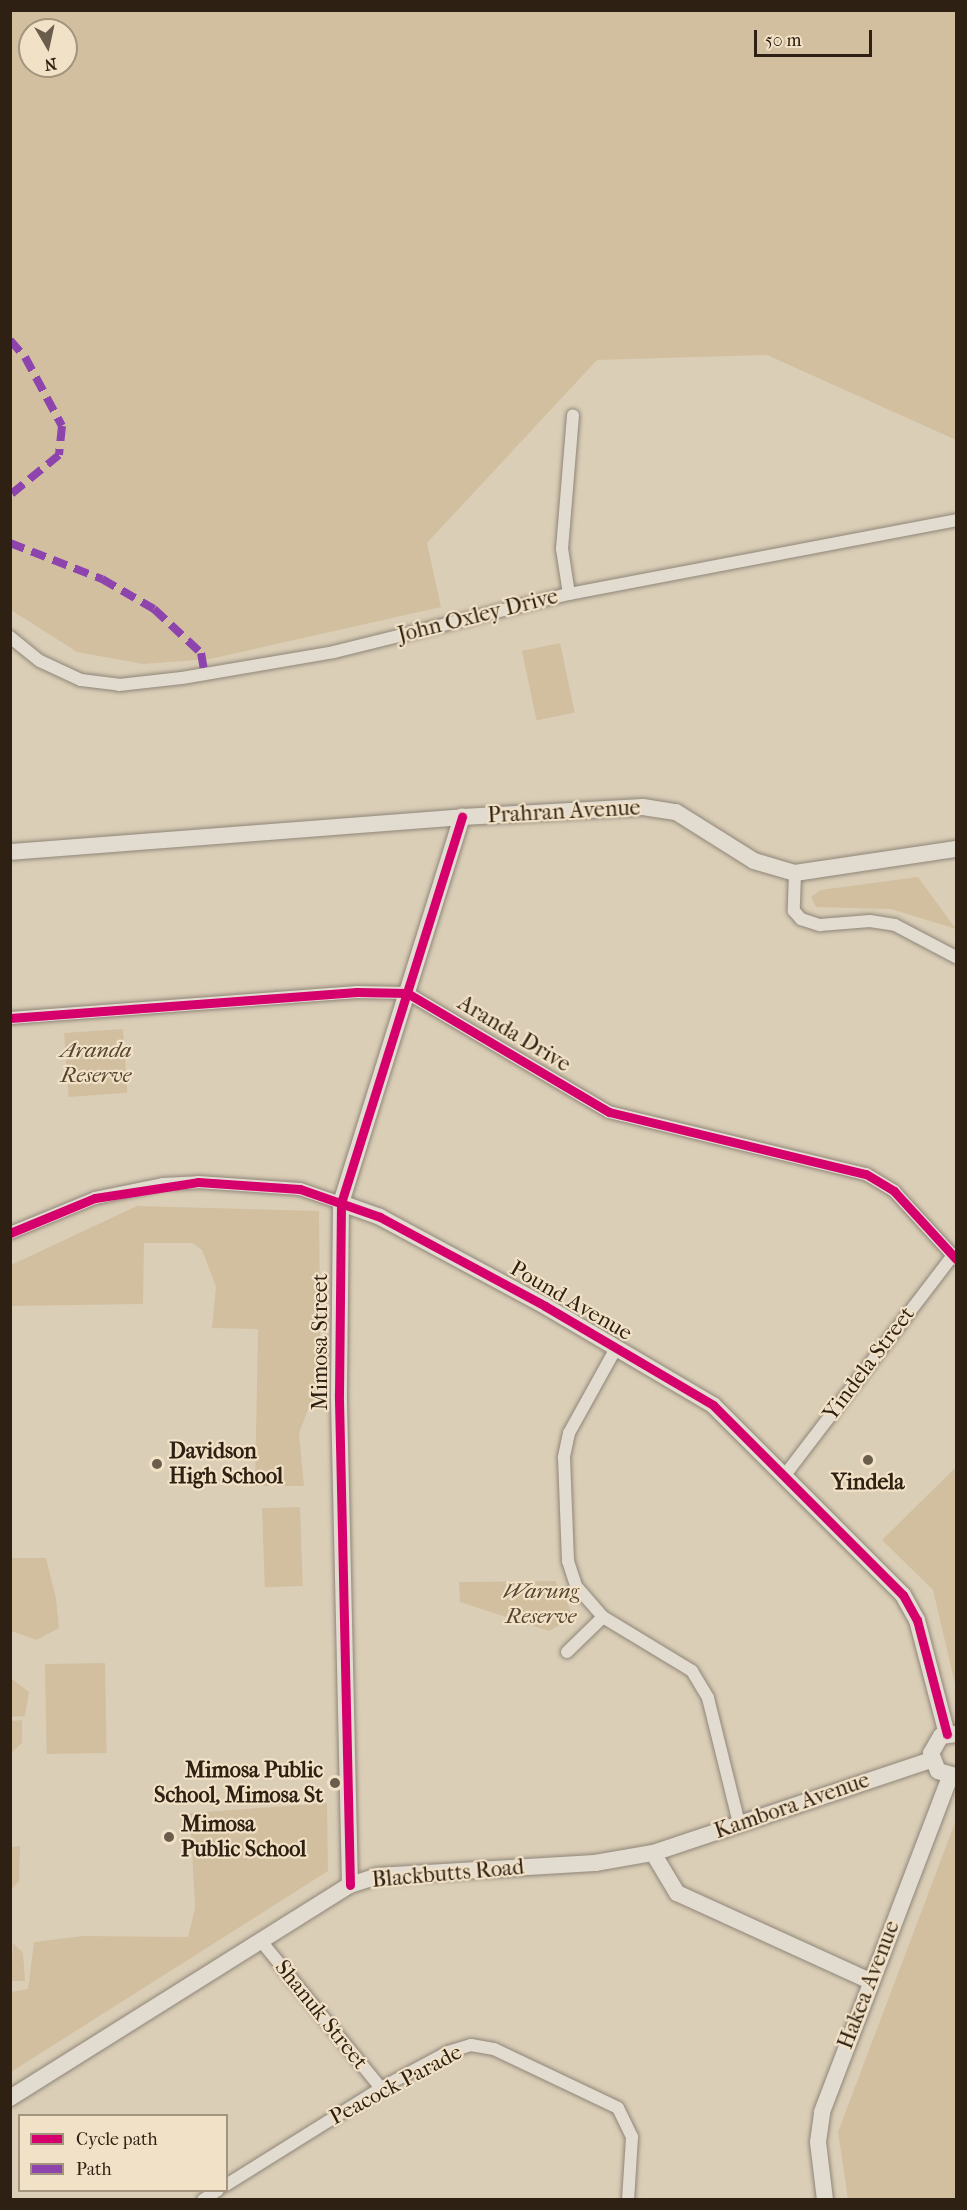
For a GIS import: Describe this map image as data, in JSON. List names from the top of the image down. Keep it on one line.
{"streets":{"street":["John Oxley Drive","Prahran Avenue","Aranda Drive","Pound Avenue","Mimosa Street","Yindela Street","Kambora Avenue","Blackbutts Road","Hakea Avenue","Shanuk Street","Peacock Parade"]},"crossings":[["Prahran Avenue","Mimosa Street"],["Aranda Drive","Mimosa Street"],["Aranda Drive","Yindela Street"],["Pound Avenue","Mimosa Street"],["Pound Avenue","Yindela Street"],["Mimosa Street","Blackbutts Road"],["Kambora Avenue","Blackbutts Road"],["Blackbutts Road","Shanuk Street"],["Shanuk Street","Peacock Parade"]],"parks":["Aranda Reserve","Warung Reserve"],"places":["Yindela","Davidson High School","Mimosa Public School, Mimosa St","Mimosa Public School"],"legend":["Cycle path","Path"],"scale_bar":"50 m","north":"bottom"}
